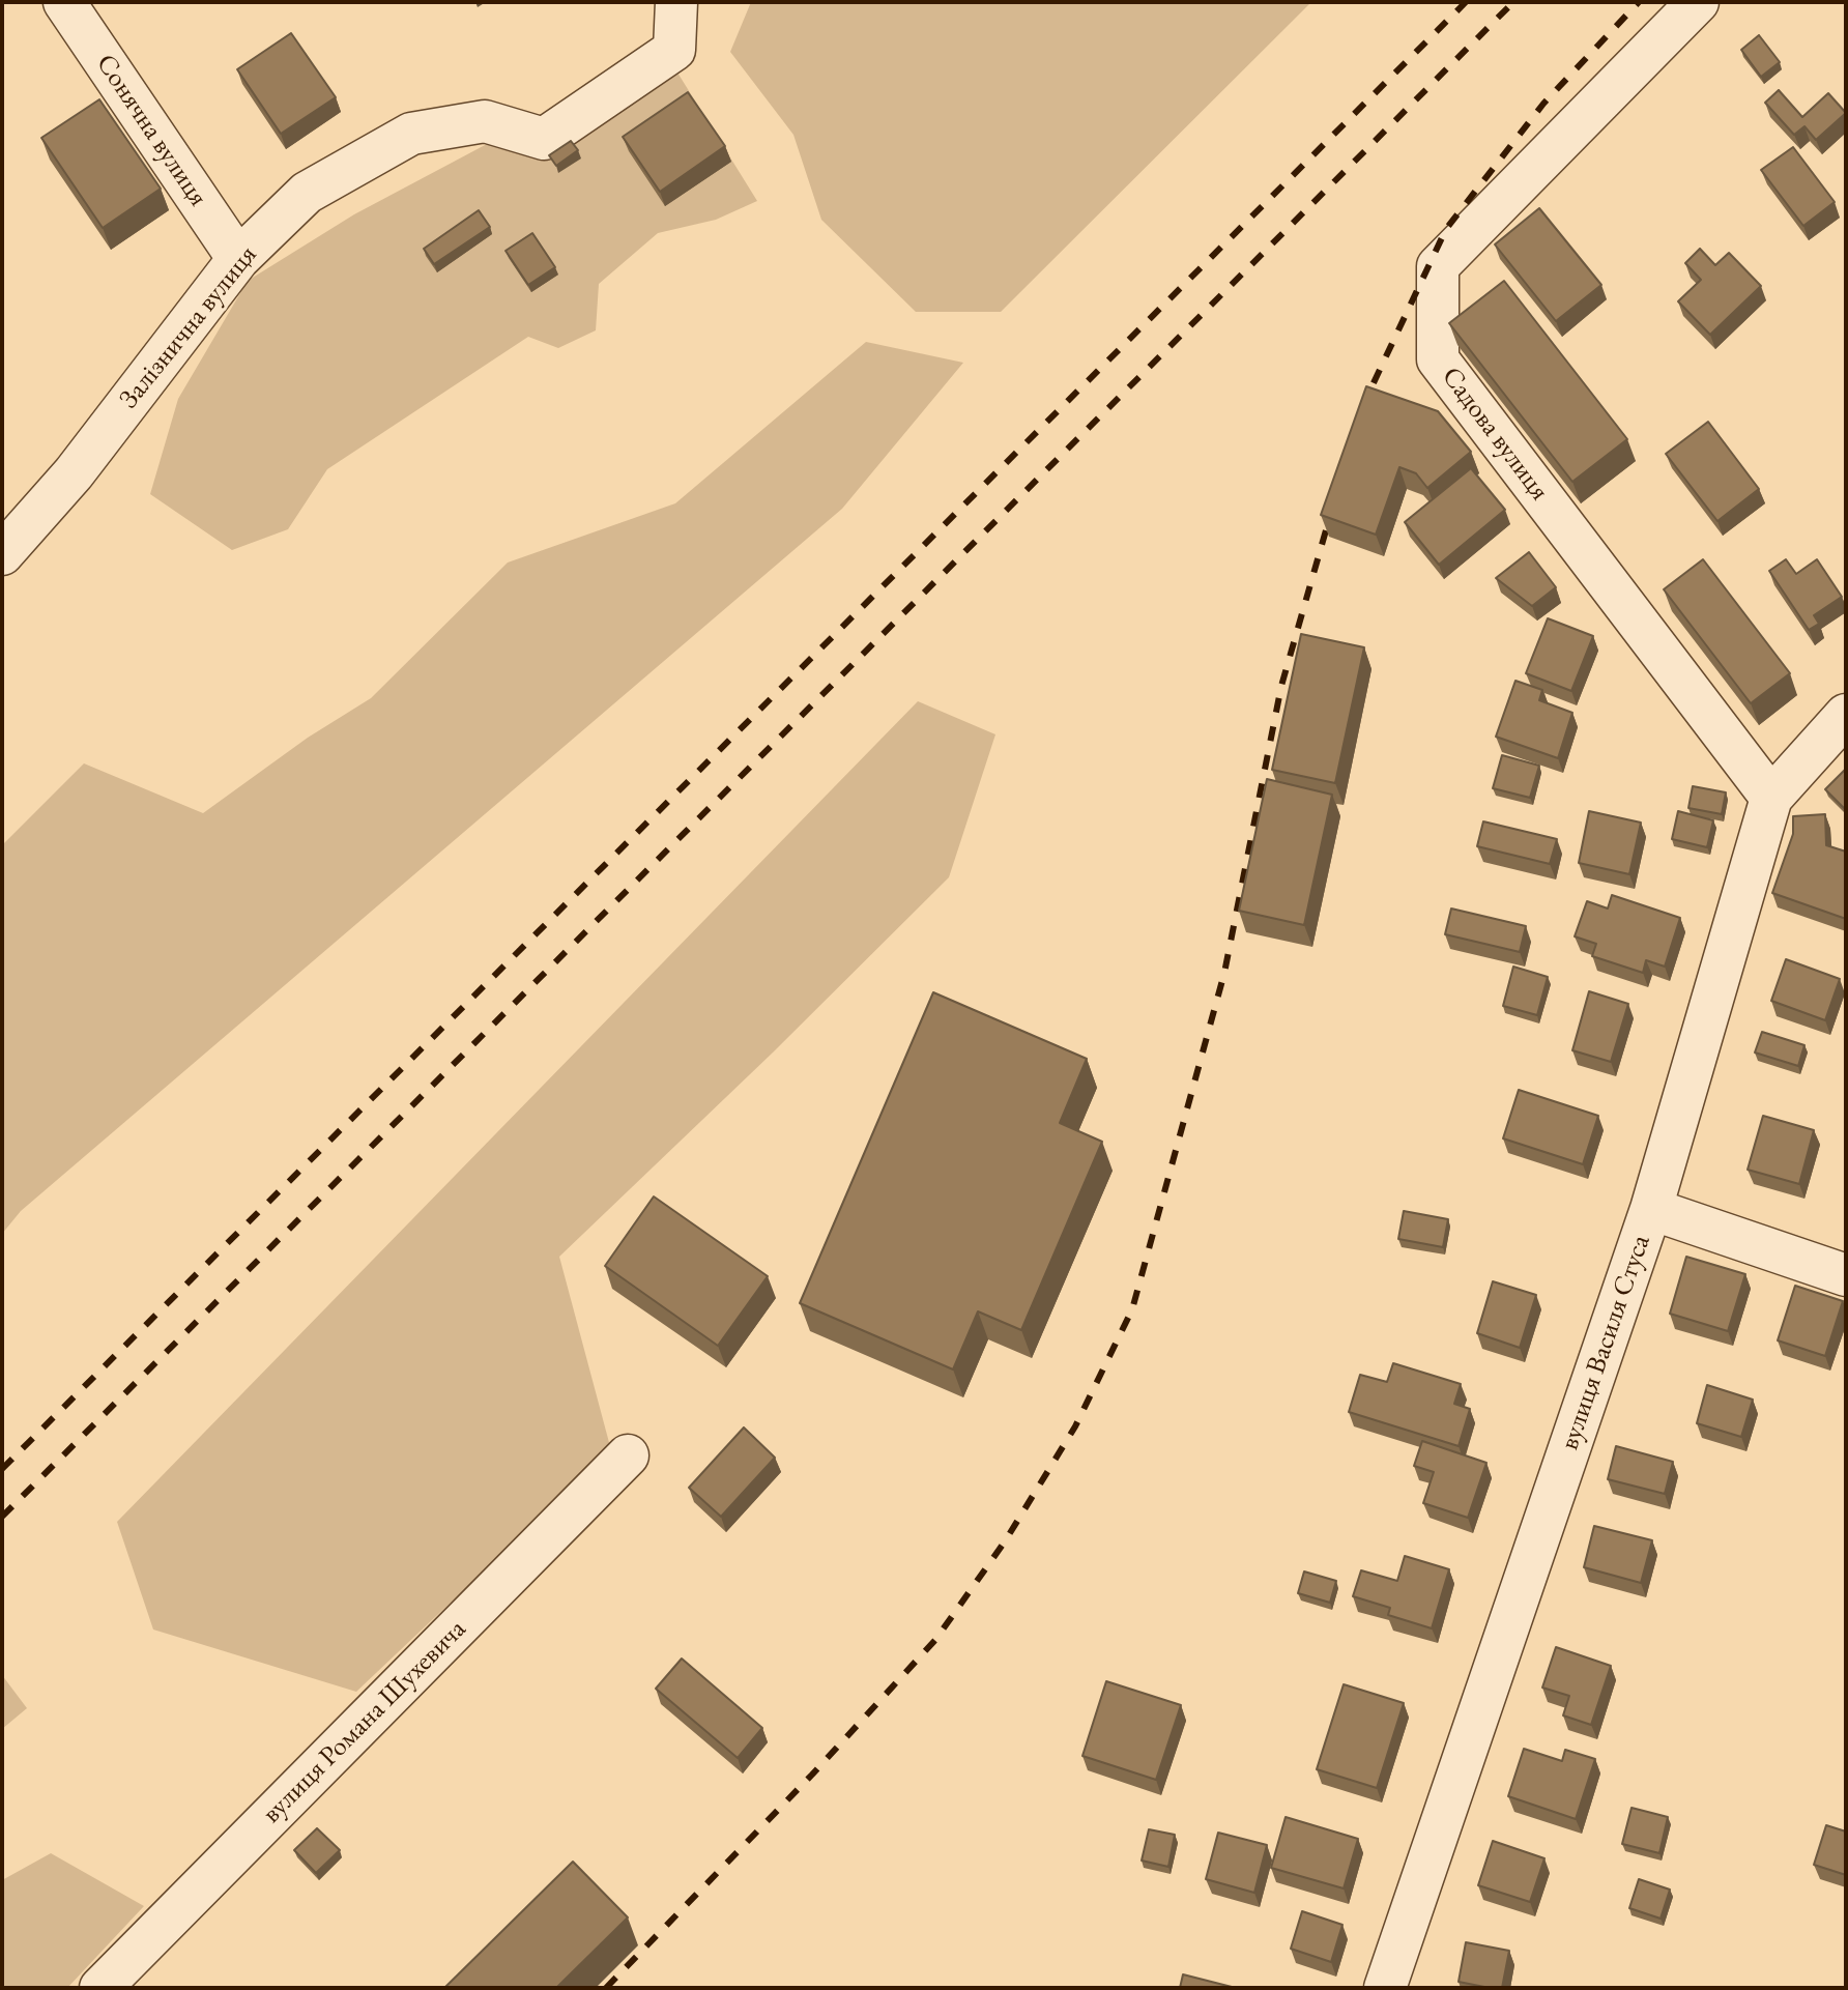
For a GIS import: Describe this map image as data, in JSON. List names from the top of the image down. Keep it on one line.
{"streets":{"street":["Сонячна вулиця","Залізнична вулиця","Садова вулиця","вулиця Василя Стуса","вулиця Романа Шухевича"]},"crossings":[["Сонячна вулиця","Залізнична вулиця"],["Садова вулиця","вулиця Василя Стуса"]]}
